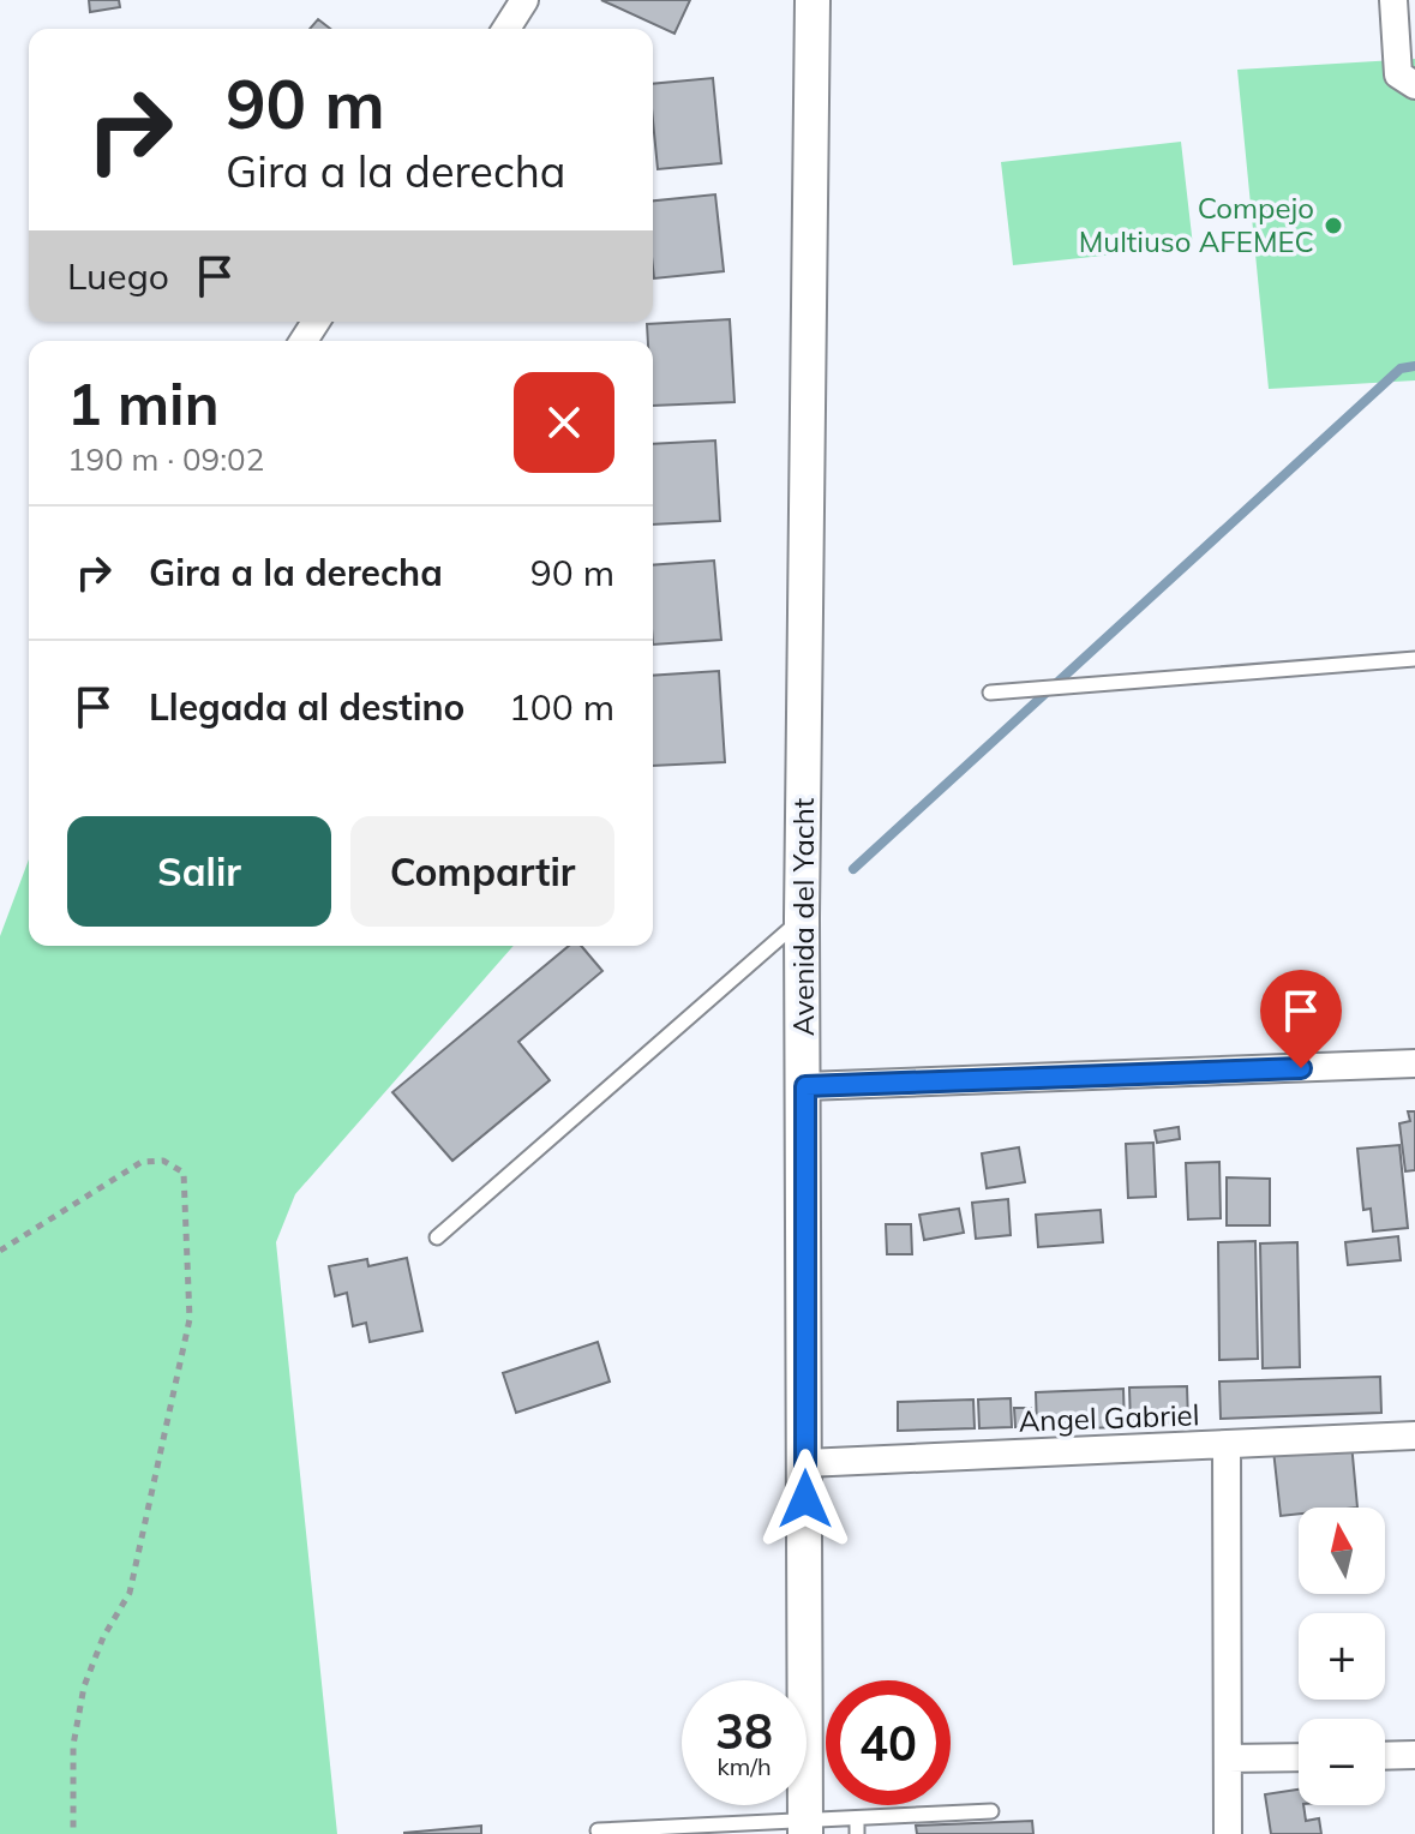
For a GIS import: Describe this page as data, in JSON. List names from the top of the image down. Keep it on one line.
{"streets":{"street":["Avenida del Yacht","Angel Gabriel"]},"crossings":[["Avenida del Yacht","Angel Gabriel"]],"places":["Compejo Multiuso AFEMEC"],"north":"top","page":{"turn":["90 m","Gira a la derecha"],"then":"Luego","heading":["1 min","190 m · 09:02"],"list":[{"name":"Gira a la derecha","value":"90 m"},{"name":"Llegada al destino","value":"100 m"}],"buttons":["Salir","Compartir"],"map_buttons":["+","−"],"speed":"38 km/h","limit":"40"}}
